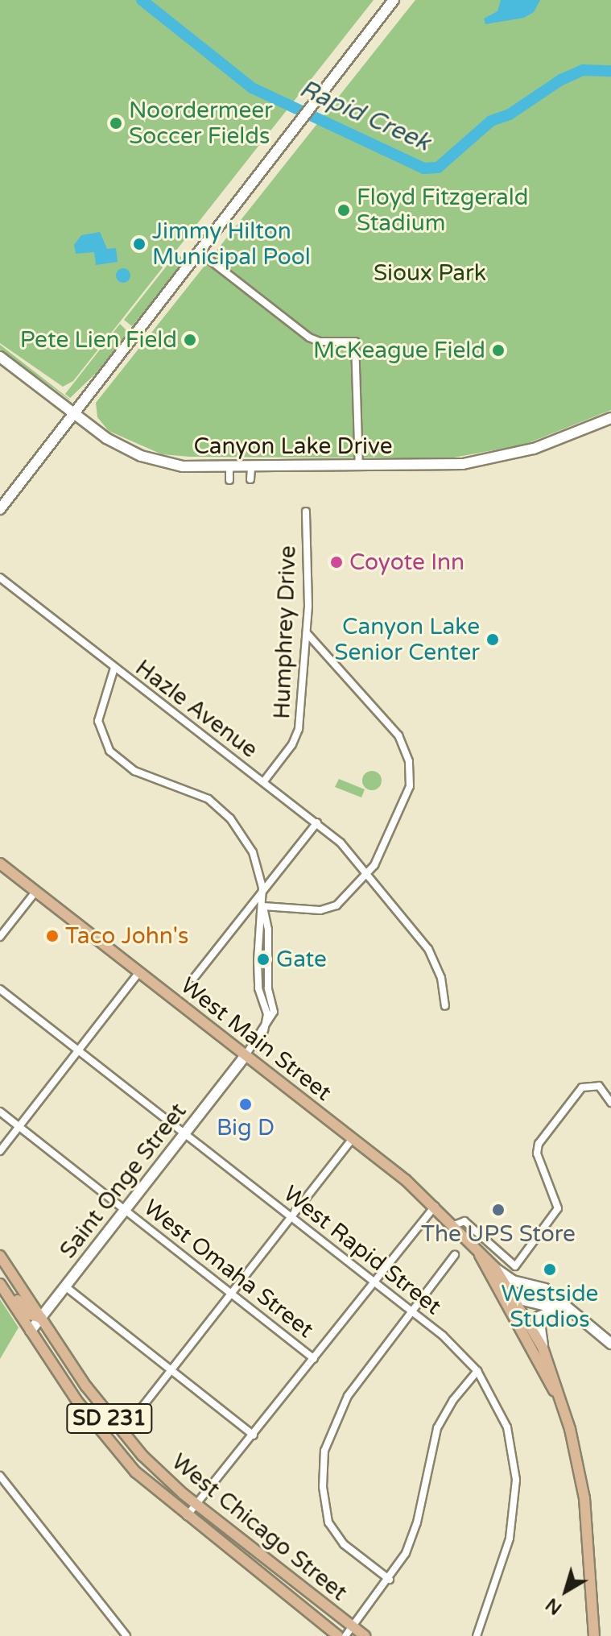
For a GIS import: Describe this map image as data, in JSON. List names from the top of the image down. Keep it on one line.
{"streets":{"main road":["West Main Street","SD 231","West Chicago Street"],"street":["Canyon Lake Drive","Humphrey Drive","Hazle Avenue","Saint Onge Street","West Rapid Street","West Omaha Street"]},"crossings":[["Humphrey Drive","Hazle Avenue"],["West Main Street","Saint Onge Street"],["Saint Onge Street","West Rapid Street"],["Saint Onge Street","West Omaha Street"],["Saint Onge Street","West Chicago Street"]],"water":["Rapid Creek"],"parks":["Sioux Park"],"places":["Noordermeer Soccer Fields","Floyd Fitzgerald Stadium","Jimmy Hilton Municipal Pool","Pete Lien Field","McKeague Field","Coyote Inn","Canyon Lake Senior Center","Taco John's","Gate","Big D","The UPS Store","Westside Studios"],"north":"bottom left"}
